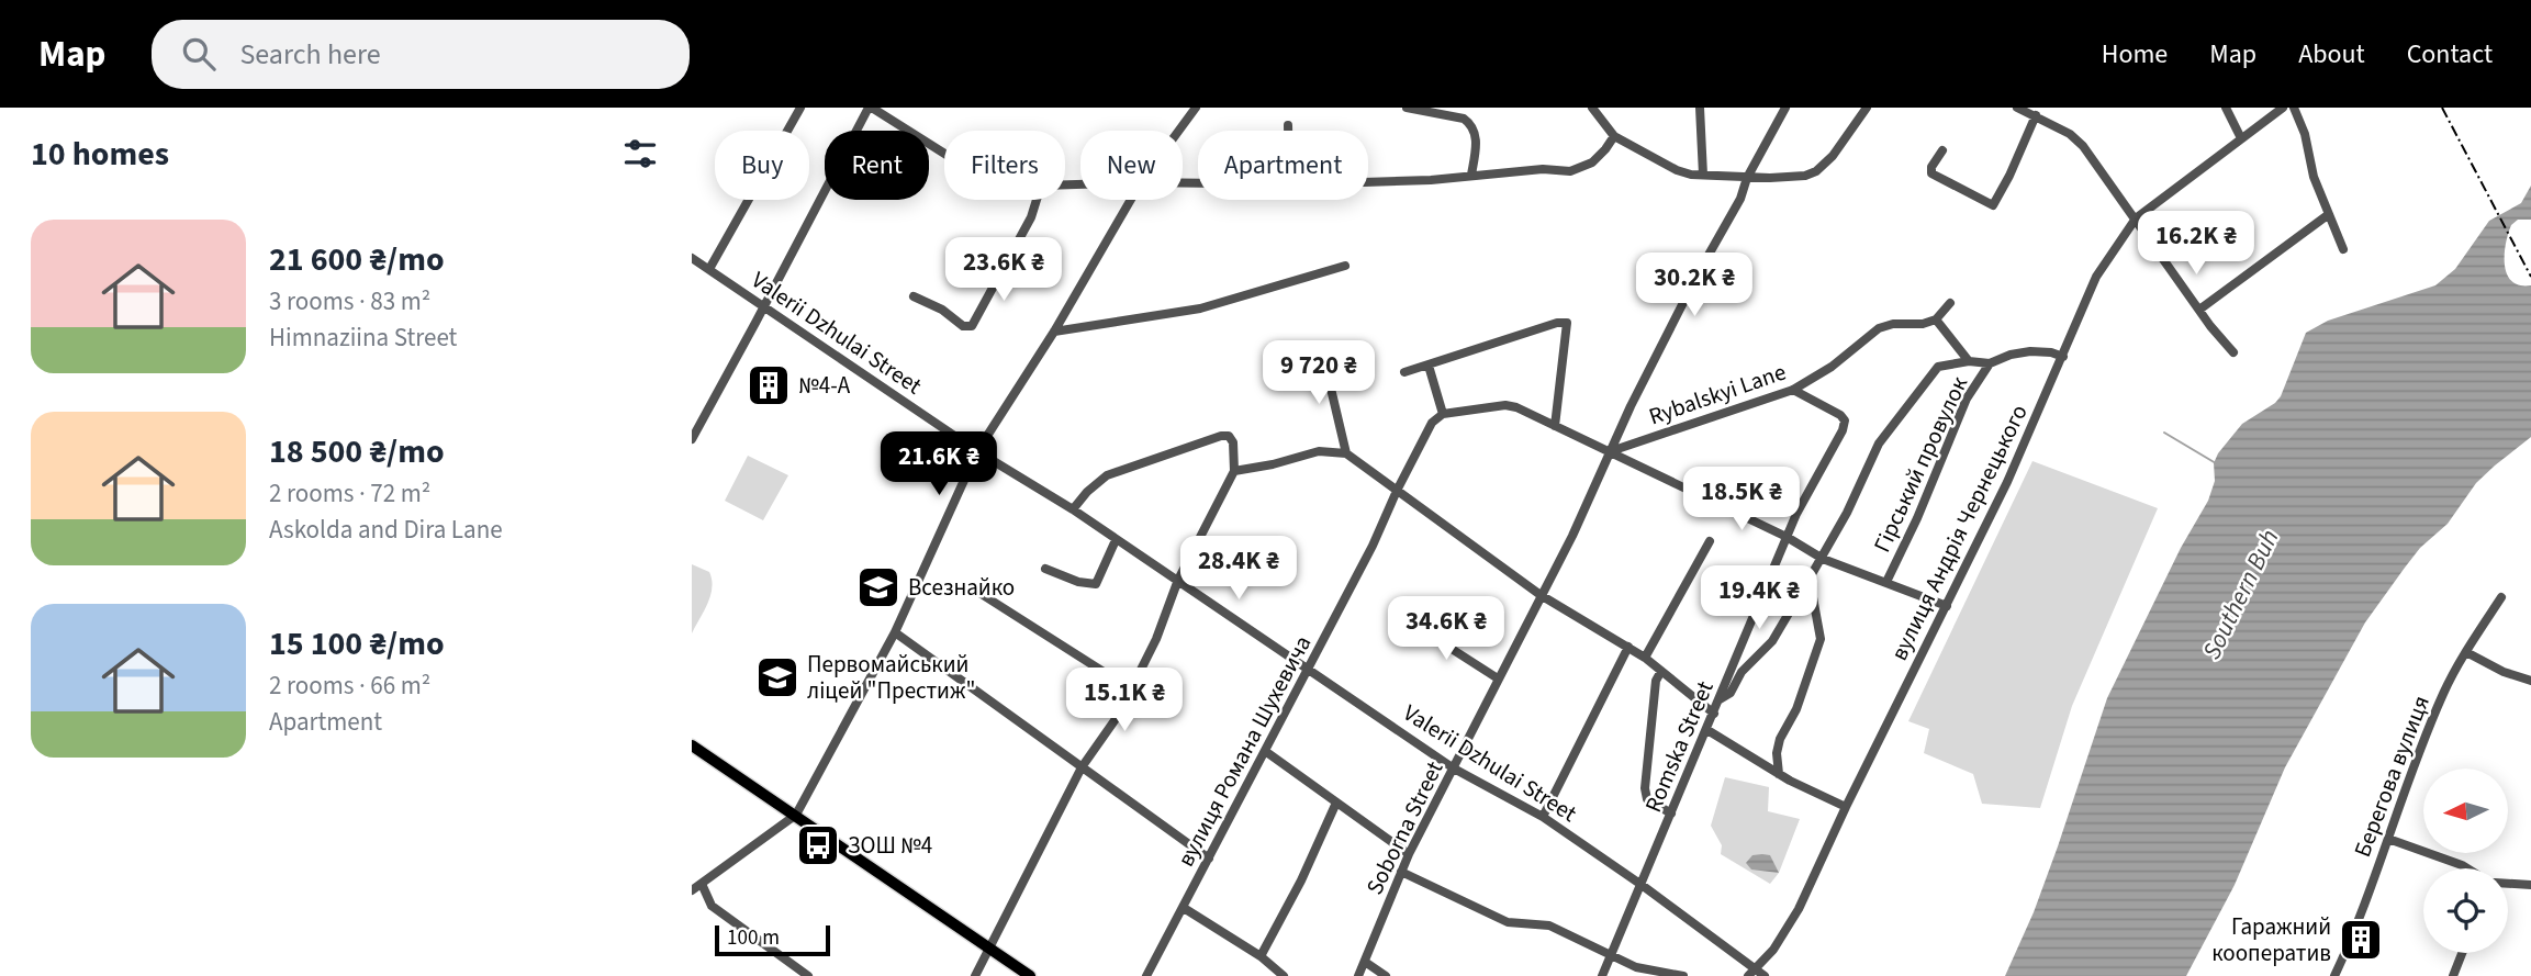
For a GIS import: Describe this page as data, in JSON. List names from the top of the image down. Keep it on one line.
{"streets":{"street":["Valerii Dzhulai Street","Rybalskyi Lane","Гірський провулок","вулиця Андрія Чернецького","Romska Street","вулиця Романа Шухевича","Берегова вулиця","Soborna Street"]},"crossings":[["Valerii Dzhulai Street","вулиця Андрія Чернецького"],["Valerii Dzhulai Street","Romska Street"],["Valerii Dzhulai Street","вулиця Романа Шухевича"],["Valerii Dzhulai Street","Soborna Street"],["Rybalskyi Lane","Romska Street"],["Rybalskyi Lane","Soborna Street"]],"water":["Southern Buh"],"places":{"building":["№4-А","Гаражний кооператив"],"school or university":["Всезнайко","Первомайський ліцей \"Престиж\""],"bus stop":["ЗОШ №4"]},"scale_bar":"100 m","north":"left","page":{"header":"Map","search":"Search here","nav":["Home","Map","About","Contact"],"heading":"10 homes","chip":["Buy","Rent","Filters","New","Apartment"],"list":[{"name":"21 600 ₴/mo","note":"3 rooms · 83 m² · Himnaziina Street"},{"name":"18 500 ₴/mo","note":"2 rooms · 72 m² · Askolda and Dira Lane"},{"name":"15 100 ₴/mo","note":"2 rooms · 66 m² · Apartment"}],"price":["16.2K ₴","23.6K ₴","30.2K ₴","9 720 ₴","21.6K ₴","18.5K ₴","28.4K ₴","19.4K ₴","34.6K ₴","15.1K ₴"],"scale":"100 m"}}
